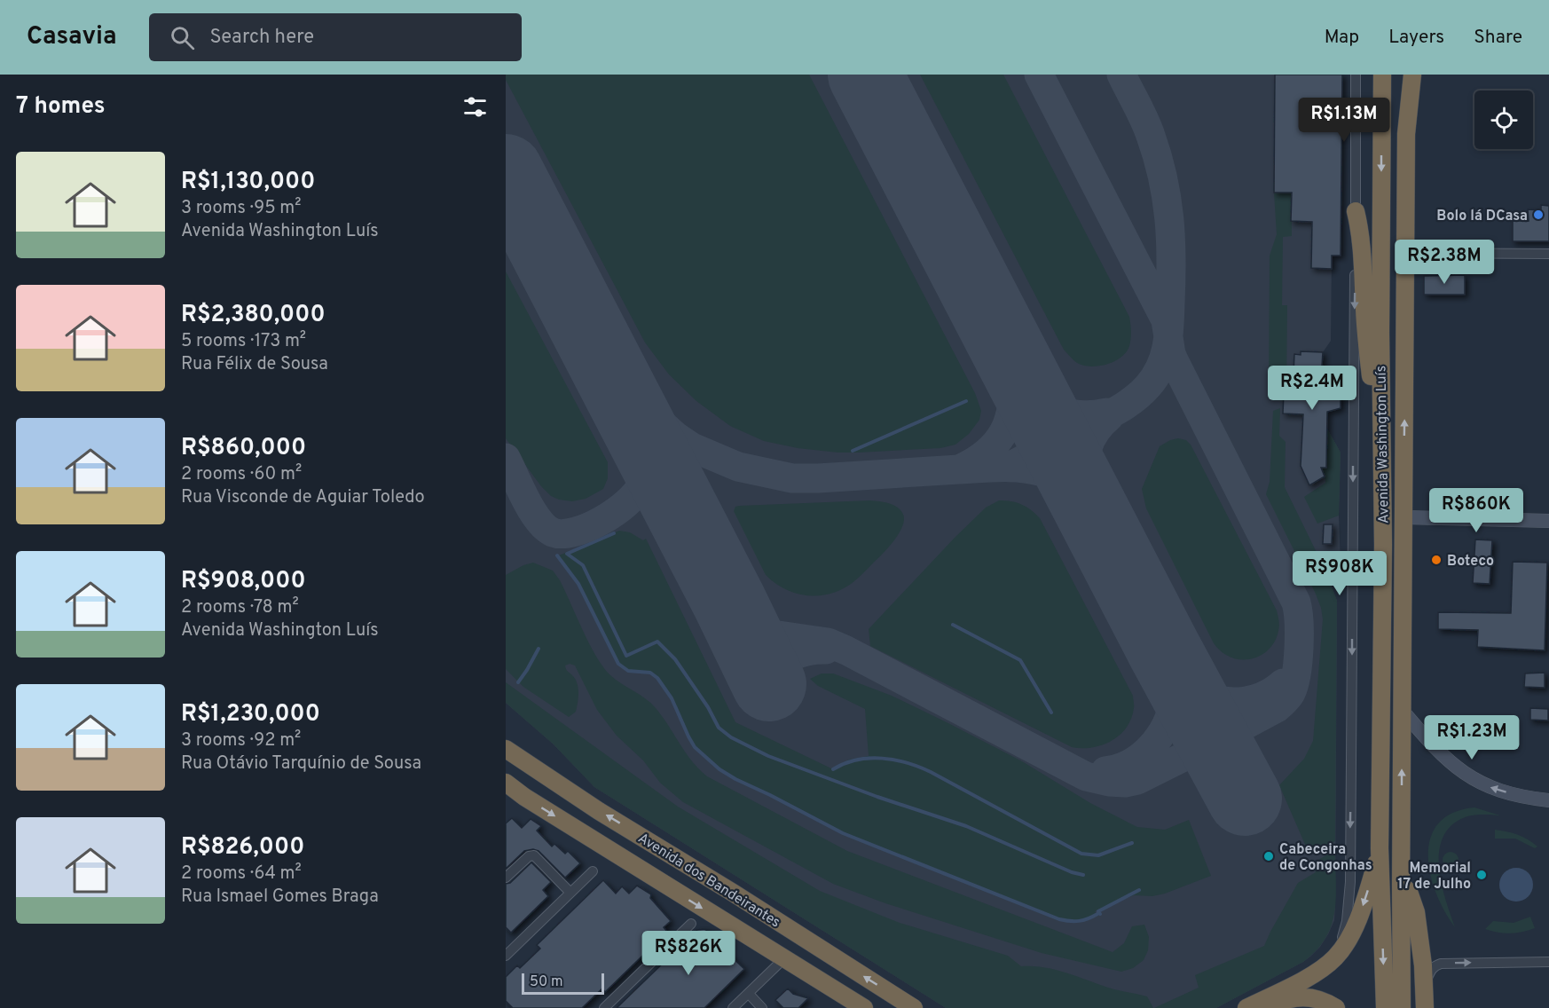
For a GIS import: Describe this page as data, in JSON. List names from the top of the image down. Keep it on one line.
{"streets":{"highway":["Avenida Washington Luís","Avenida dos Bandeirantes"]},"places":["Bolo lá DCasa","Boteco","Cabeceira de Congonhas","Memorial 17 de Julho"],"scale_bar":"50 m","page":{"header":"Casavia","search":"Search here","nav":["Map","Layers","Share"],"heading":"7 homes","price":["R$1.13M","R$2.38M","R$2.4M","R$860K","R$908K","R$1.23M","R$826K"],"list":[{"name":"R$1,130,000","note":"3 rooms · 95 m² · Avenida Washington Luís"},{"name":"R$2,380,000","note":"5 rooms · 173 m² · Rua Félix de Sousa"},{"name":"R$860,000","note":"2 rooms · 60 m² · Rua Visconde de Aguiar Toledo"},{"name":"R$908,000","note":"2 rooms · 78 m² · Avenida Washington Luís"},{"name":"R$1,230,000","note":"3 rooms · 92 m² · Rua Otávio Tarquínio de Sousa"},{"name":"R$826,000","note":"2 rooms · 64 m² · Rua Ismael Gomes Braga"}],"scale":"50 m"}}
